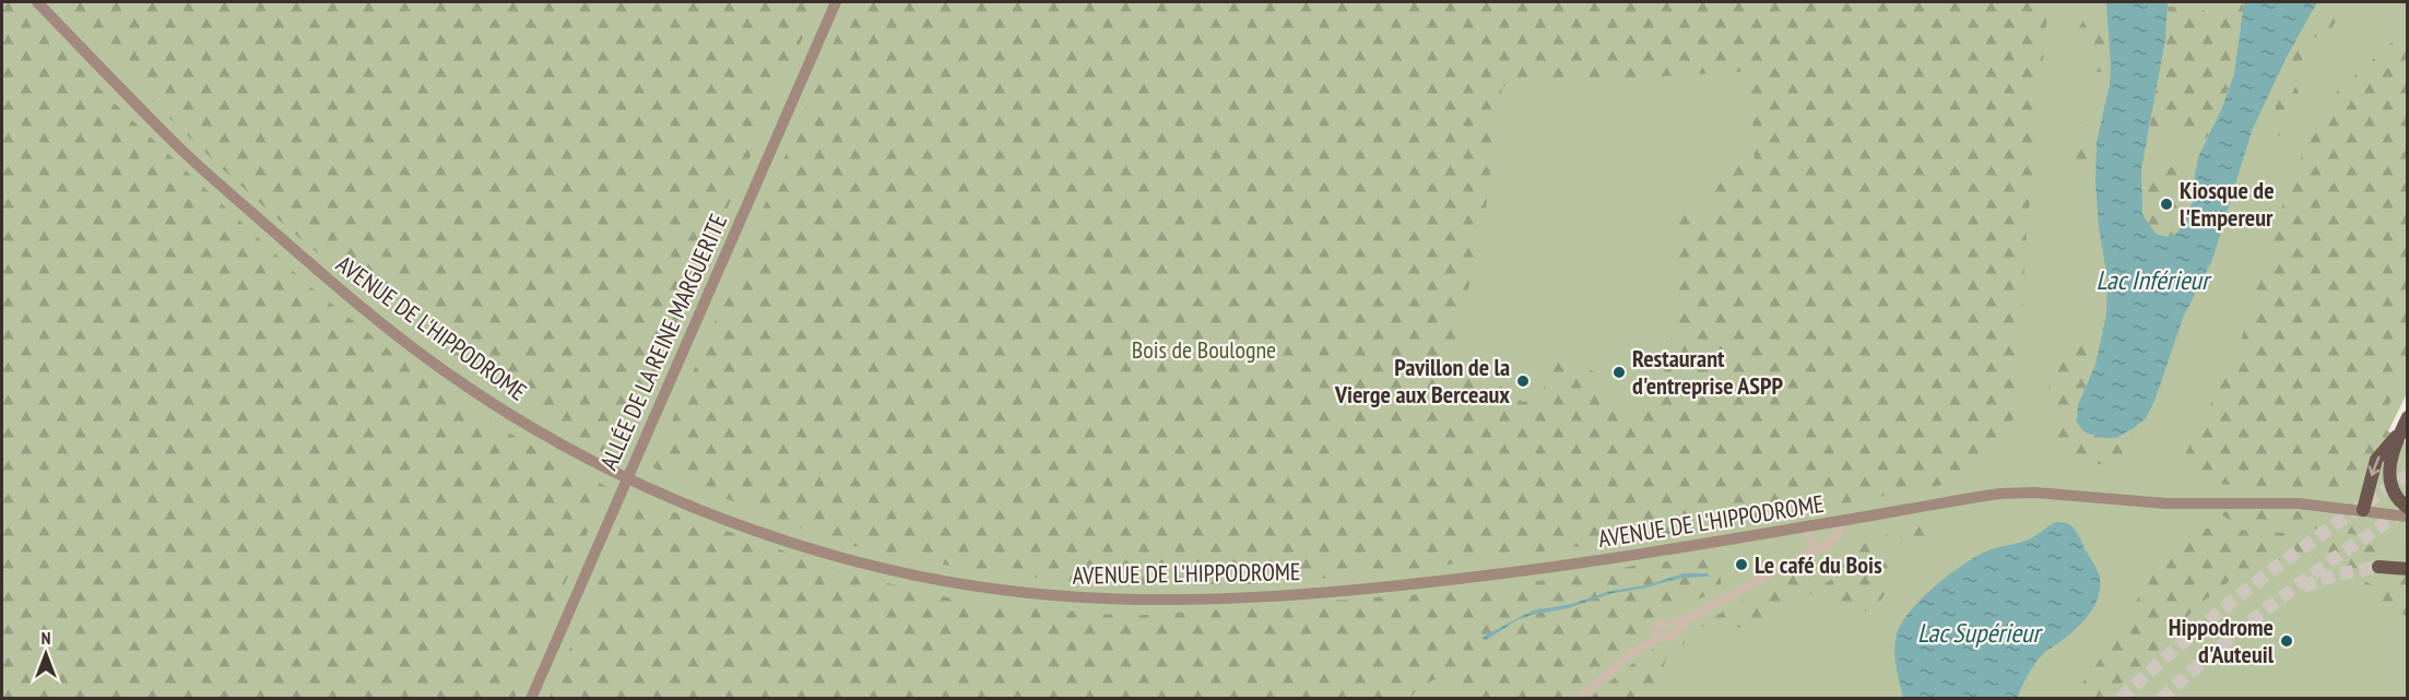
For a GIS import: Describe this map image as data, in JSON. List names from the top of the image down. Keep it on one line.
{"streets":{"main road":["AVENUE DE L'HIPPODROME","ALLÉE DE LA REINE MARGUERITE"]},"crossings":[["AVENUE DE L'HIPPODROME","ALLÉE DE LA REINE MARGUERITE"]],"water":["Lac Inférieur","Lac Supérieur"],"parks":["Bois de Boulogne"],"places":["Kiosque de l'Empereur","Restaurant d'entreprise ASPP","Pavillon de la Vierge aux Berceaux","Le café du Bois","Hippodrome d'Auteuil"],"north":"top"}
